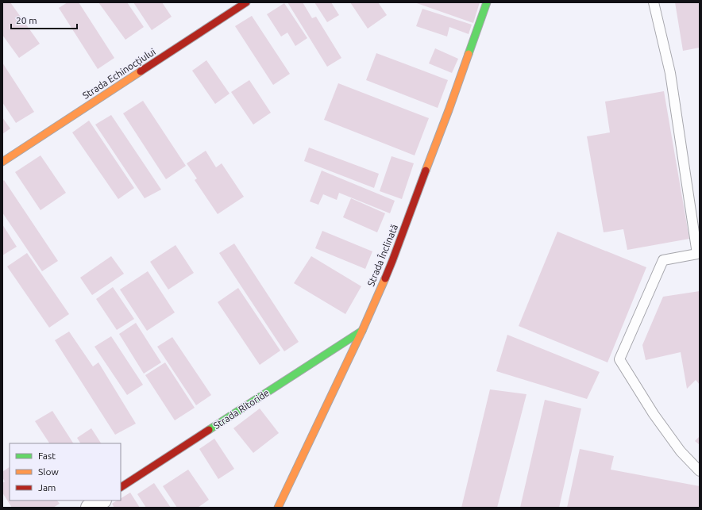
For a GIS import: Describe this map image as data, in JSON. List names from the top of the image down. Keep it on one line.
{"streets":{"street":["Strada Echinocțiului","Strada Înclinată","Strada Ritoride"]},"crossings":[["Strada Înclinată","Strada Ritoride"]],"legend":["Fast","Slow","Jam"],"scale_bar":"20 m"}
